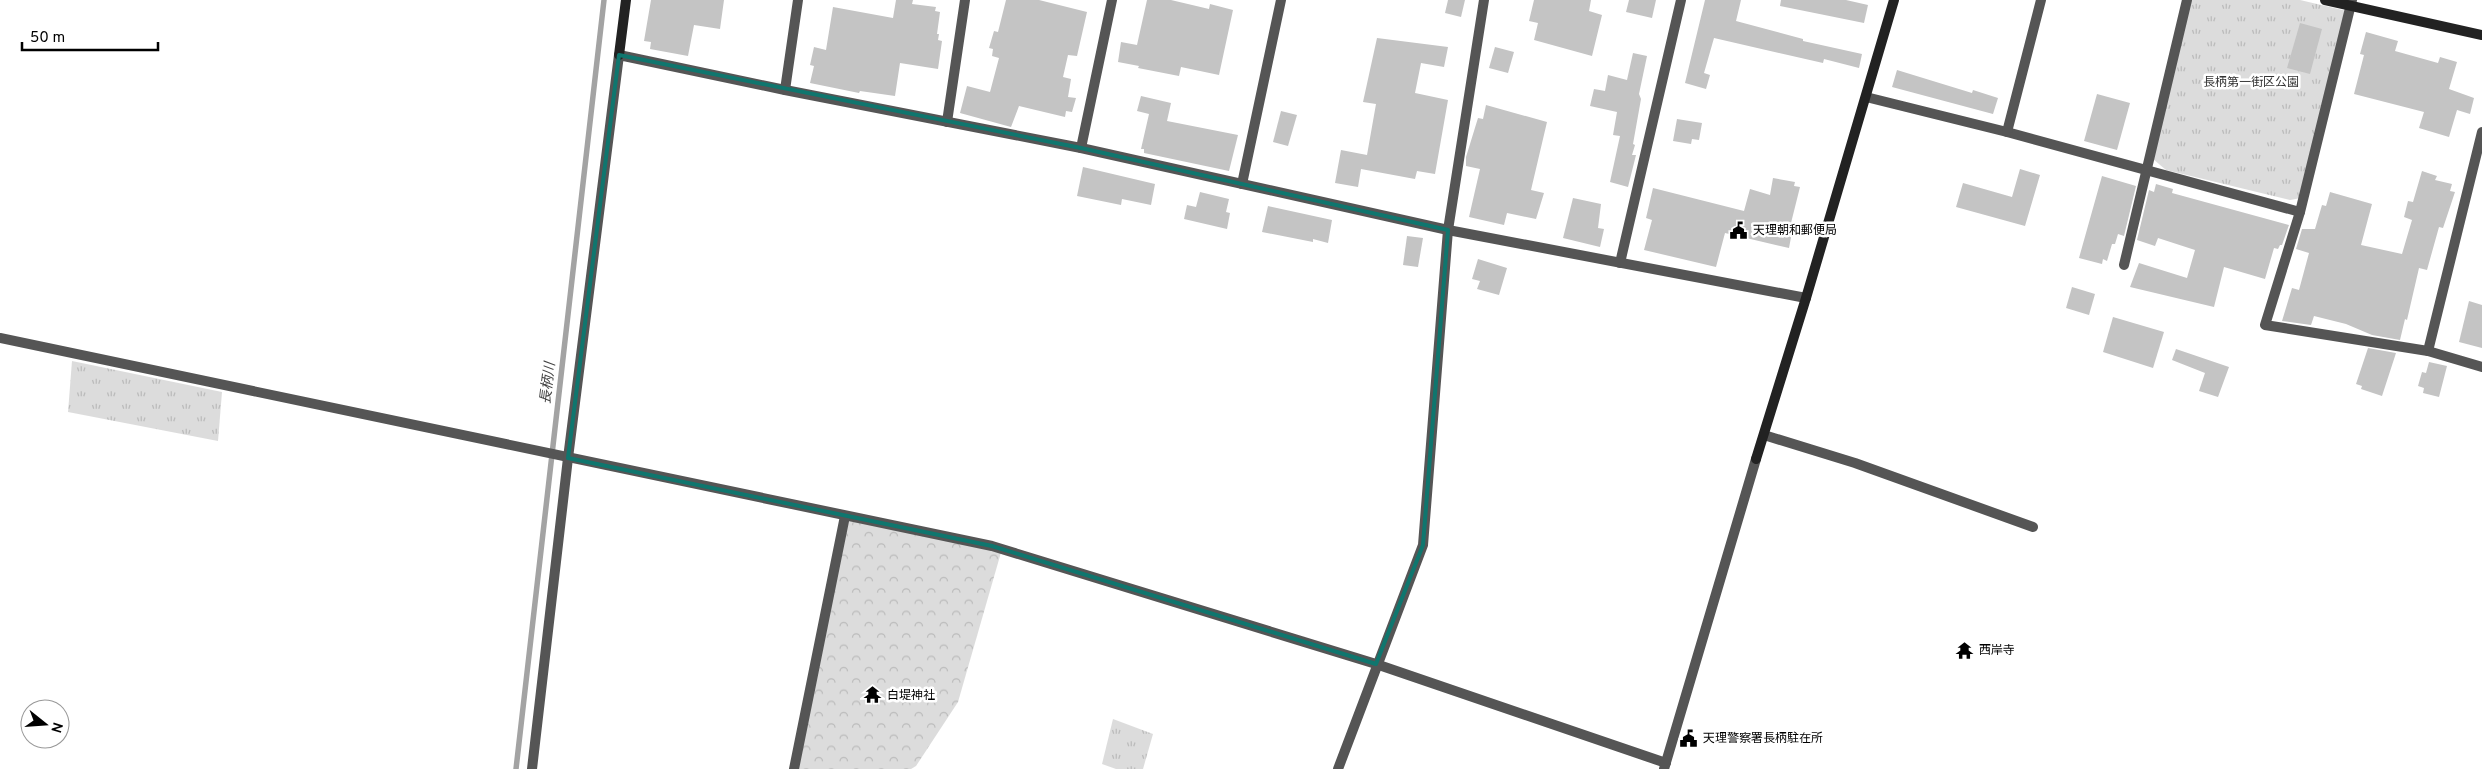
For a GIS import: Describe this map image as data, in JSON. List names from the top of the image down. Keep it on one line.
{"water":["長柄川"],"parks":["長柄第一街区公園"],"places":{"public building":["天理朝和郵便局","天理警察署長柄駐在所"],"temple":["西岸寺","白堤神社"]},"scale_bar":"50 m","north":"right"}
